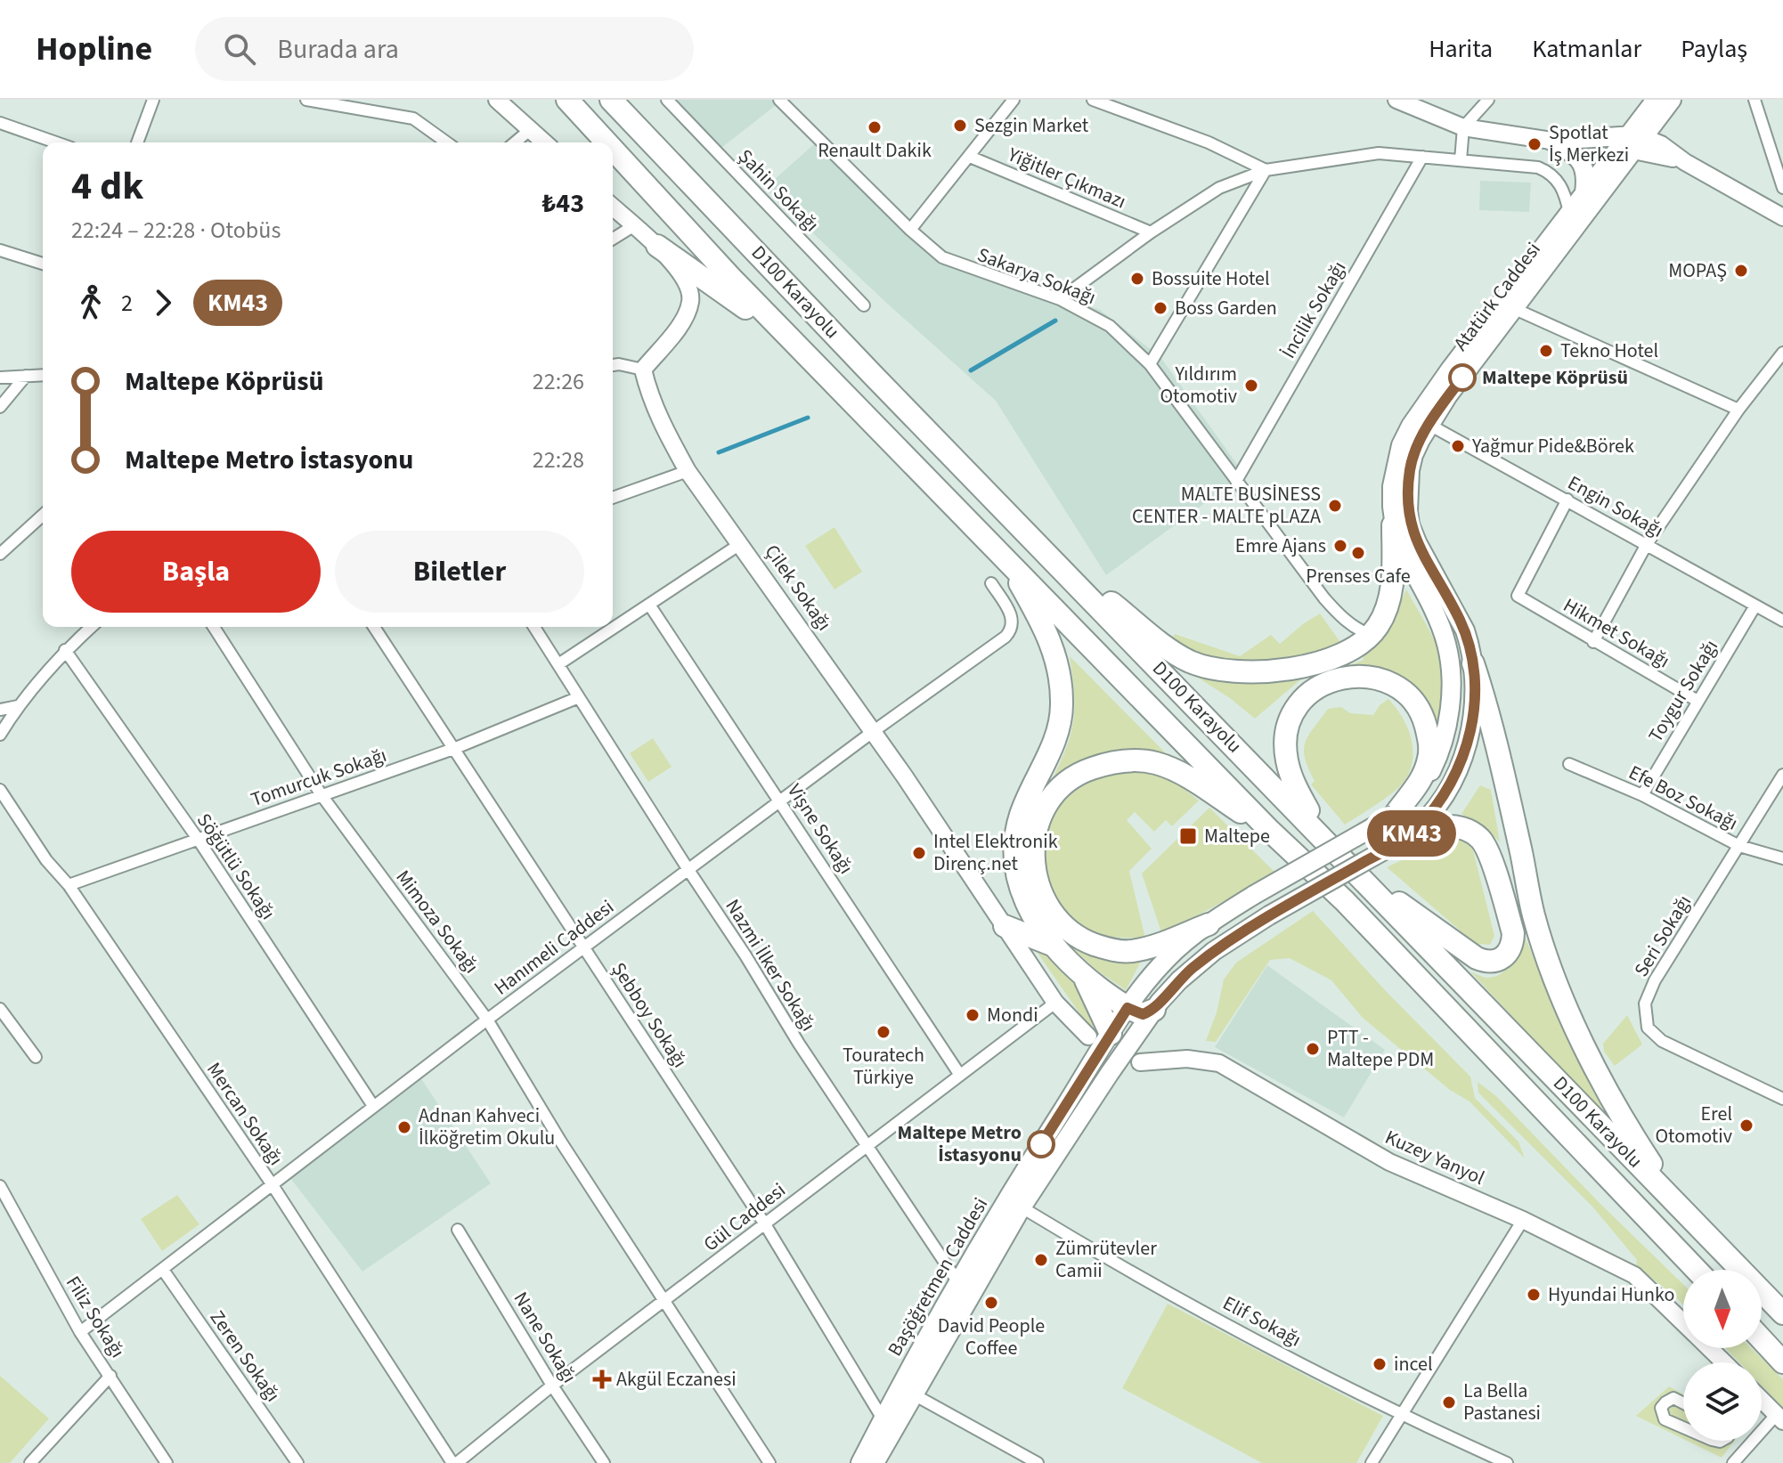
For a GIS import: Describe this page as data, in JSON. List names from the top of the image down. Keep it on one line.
{"streets":{"highway":["D100 Karayolu"],"main road":["Atatürk Caddesi","Çilek Sokağı","Kuzey Yanyol","Başöğretmen Caddesi"],"street":["Yiğitler Çıkmazı","Şahin Sokağı","Sakarya Sokağı","İncilik Sokağı","Engin Sokağı","Hikmet Sokağı","Toygur Sokağı","Tomurcuk Sokağı","Efe Boz Sokağı","Vişne Sokağı","Söğütlü Sokağı","Mimoza Sokağı","Seri Sokağı","Hanımeli Caddesi","Nazmi İlker Sokağı","Şebboy Sokağı","Mercan Sokağı","Gül Caddesi","Filiz Sokağı","Elif Sokağı","Nane Sokağı","Zeren Sokağı"]},"crossings":[["Sakarya Sokağı","İncilik Sokağı"],["Atatürk Caddesi","Engin Sokağı"],["Atatürk Caddesi","Başöğretmen Caddesi"],["Engin Sokağı","Hikmet Sokağı"],["Engin Sokağı","Toygur Sokağı"],["Çilek Sokağı","Hanımeli Caddesi"],["Çilek Sokağı","Gül Caddesi"],["Hikmet Sokağı","Toygur Sokağı"],["Toygur Sokağı","Efe Boz Sokağı"],["Tomurcuk Sokağı","Söğütlü Sokağı"],["Tomurcuk Sokağı","Mimoza Sokağı"],["Tomurcuk Sokağı","Nazmi İlker Sokağı"],["Tomurcuk Sokağı","Şebboy Sokağı"],["Tomurcuk Sokağı","Mercan Sokağı"],["Efe Boz Sokağı","Seri Sokağı"],["Vişne Sokağı","Hanımeli Caddesi"],["Vişne Sokağı","Gül Caddesi"],["Söğütlü Sokağı","Hanımeli Caddesi"],["Mimoza Sokağı","Hanımeli Caddesi"],["Mimoza Sokağı","Gül Caddesi"],["Hanımeli Caddesi","Nazmi İlker Sokağı"],["Hanımeli Caddesi","Şebboy Sokağı"],["Hanımeli Caddesi","Mercan Sokağı"],["Hanımeli Caddesi","Filiz Sokağı"],["Hanımeli Caddesi","Zeren Sokağı"],["Nazmi İlker Sokağı","Gül Caddesi"],["Nazmi İlker Sokağı","Başöğretmen Caddesi"],["Şebboy Sokağı","Gül Caddesi"],["Şebboy Sokağı","Başöğretmen Caddesi"],["Mercan Sokağı","Gül Caddesi"],["Gül Caddesi","Nane Sokağı"],["Başöğretmen Caddesi","Elif Sokağı"]],"places":{"other":["Sezgin Market","Renault Dakik","Spotlat İş Merkezi","MOPAŞ","Bossuite Hotel","Boss Garden","Tekno Hotel","Maltepe Köprüsü","Yıldırım Otomotiv","Yağmur Pide&Börek","MALTE BUSİNESS CENTER - MALTE pLAZA","Emre Ajans","Prenses Cafe","Intel Elektronik Direnç.net","Mondi","Touratech Türkiye","PTT - Maltepe PDM","Erel Otomotiv","Adnan Kahveci İlköğretim Okulu","Maltepe Metro İstasyonu","Zümrütevler Camii","Hyundai Hunko","David People Coffee","incel","La Bella Pastanesi"],"transit":["Maltepe"],"health":["Akgül Eczanesi"]},"lines":["bus line KM43"],"north":"bottom","page":{"header":"Hopline","search":"Burada ara","nav":["Harita","Katmanlar","Paylaş"],"on_map":"KM43","heading":["4 dk","22:24 – 22:28 · Otobüs","₺43"],"legs":["2","KM43"],"list":[{"name":"Maltepe Köprüsü","value":"22:26"},{"name":"Maltepe Metro İstasyonu","value":"22:28"}],"buttons":["Başla","Biletler"]}}
